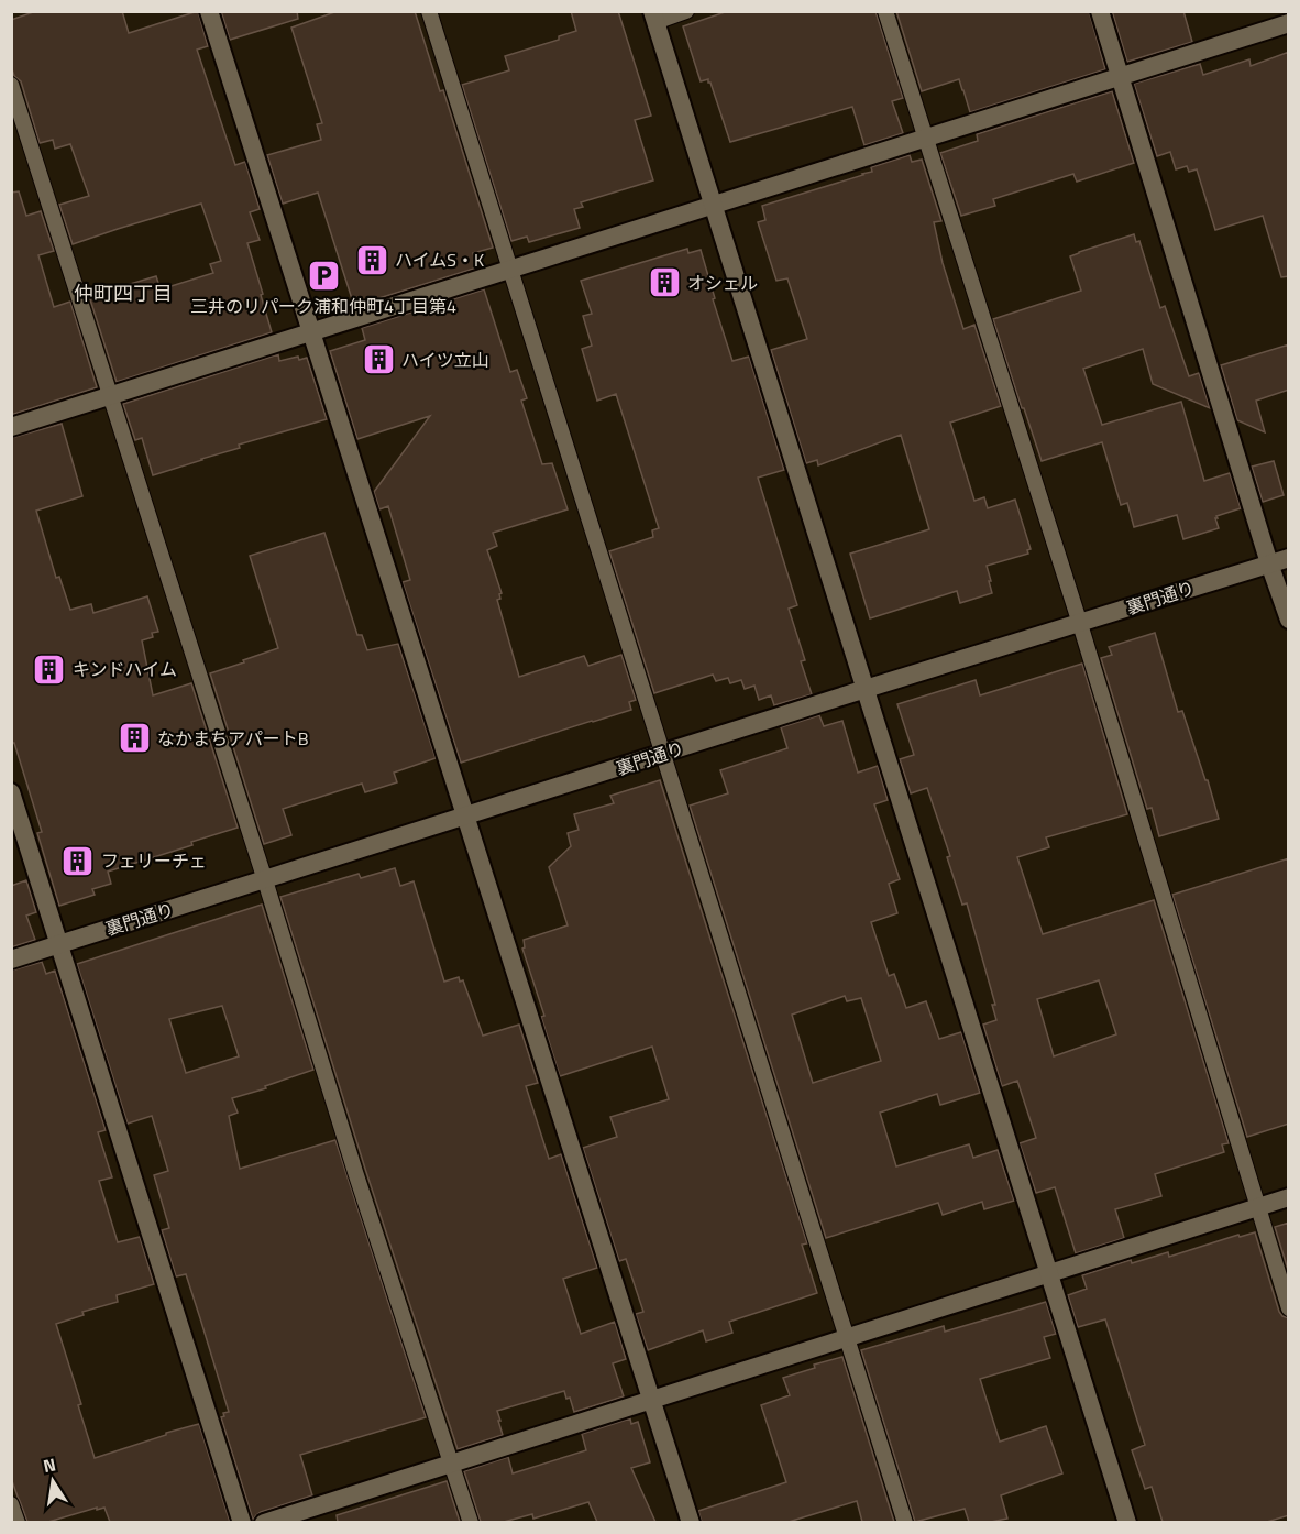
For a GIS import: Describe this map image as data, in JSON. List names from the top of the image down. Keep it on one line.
{"streets":{"street":["裏門通り"]},"districts":["仲町四丁目"],"places":{"building":["ハイムS・K","オシェル","ハイツ立山","キンドハイム","なかまちアパートB","フェリーチェ"],"parking":["三井のリパーク浦和仲町4丁目第4"]},"north":"top"}
